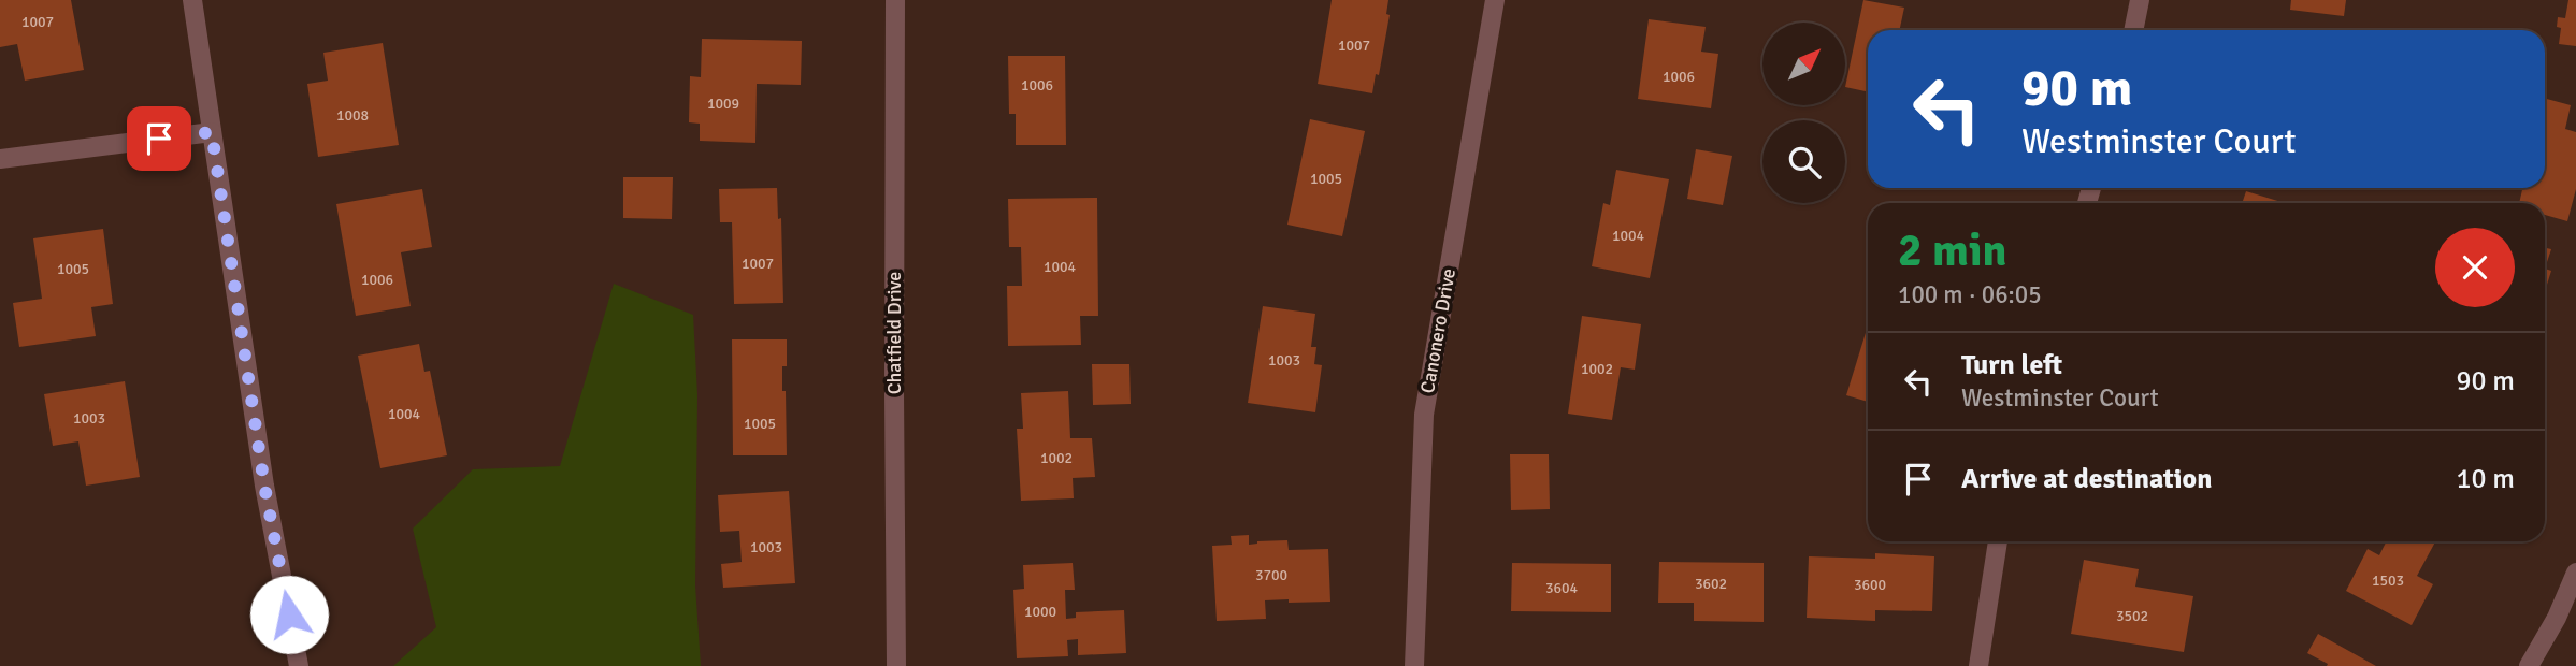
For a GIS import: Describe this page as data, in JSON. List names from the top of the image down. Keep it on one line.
{"streets":{"street":["Canonero Drive","Chatfield Drive"]},"house_numbers":["1007","1007","1006","1006","1009","1008","1005","1004","1007","1004","1005","1006","1003","1002","1004","1003","1005","1002","1003","3700","1503","3602","3600","3604","1000","3502"],"north":"top right","page":{"turn":["90 m","Westminster Court"],"heading":["2 min","100 m · 06:05"],"list":[{"name":"Turn left","note":"Westminster Court","value":"90 m"},{"name":"Arrive at destination","value":"10 m"}]}}
